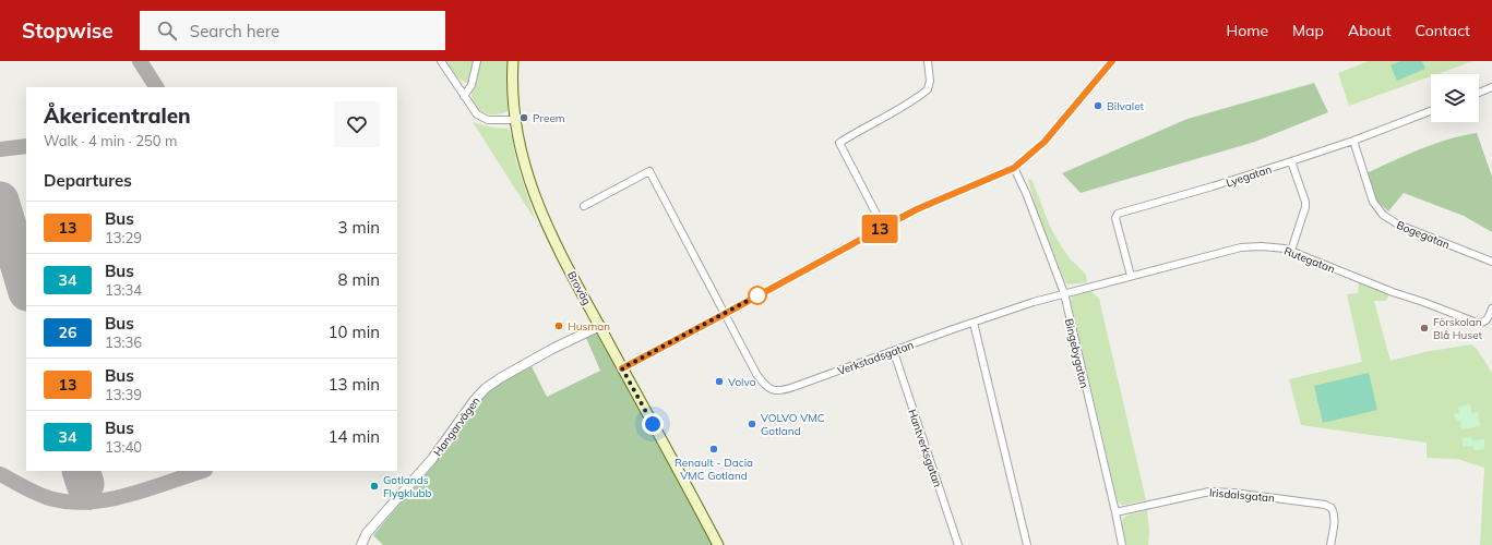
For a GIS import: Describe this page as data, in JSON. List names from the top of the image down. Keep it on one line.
{"streets":{"main road":["Broväg"],"street":["Lyegatan","Bogegatan","Rutegatan","Bingebygatan","Verkstadsgatan","Hangarvägen","Hantverksgatan","Irisdalsgatan"]},"crossings":[["Lyegatan","Bogegatan"],["Lyegatan","Rutegatan"],["Rutegatan","Bingebygatan"],["Rutegatan","Verkstadsgatan"],["Broväg","Hangarvägen"],["Bingebygatan","Verkstadsgatan"],["Bingebygatan","Irisdalsgatan"],["Verkstadsgatan","Hantverksgatan"]],"places":["Bilvalet","Preem","Husman","Förskolan Blå Huset","Volvo","VOLVO VMC Gotland","Renault - Dacia VMC Gotland","Gotlands Flygklubb"],"lines":["bus line 13"],"page":{"header":"Stopwise","search":"Search here","nav":["Home","Map","About","Contact"],"on_map":"13","heading":[["Åkericentralen","Walk · 4 min · 250 m"],"Departures"],"list":[{"mark":"13","name":"Bus","note":"13:29","value":"3 min"},{"mark":"34","name":"Bus","note":"13:34","value":"8 min"},{"mark":"26","name":"Bus","note":"13:36","value":"10 min"},{"mark":"13","name":"Bus","note":"13:39","value":"13 min"},{"mark":"34","name":"Bus","note":"13:40","value":"14 min"}]}}
